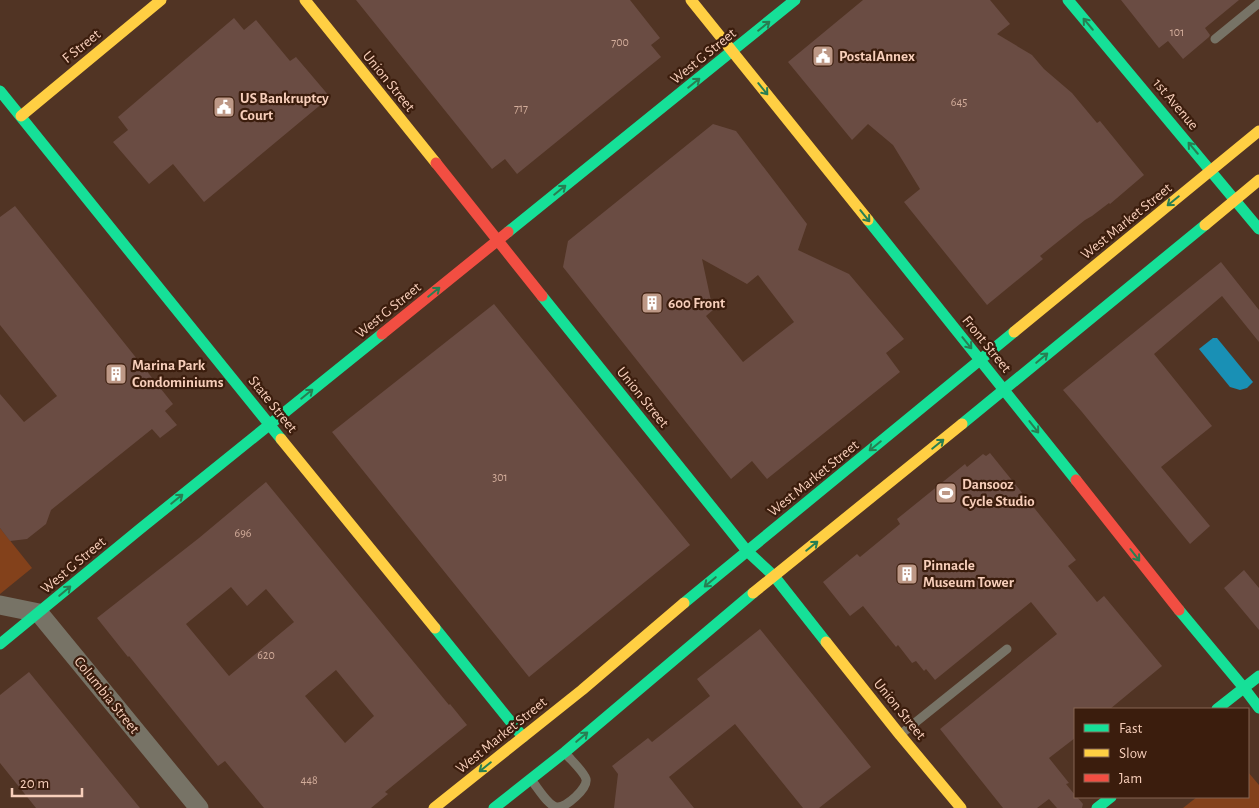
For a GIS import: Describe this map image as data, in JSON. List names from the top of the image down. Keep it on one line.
{"streets":{"main road":["F Street","West G Street","Union Street","1st Avenue","West Market Street","Front Street","State Street"],"street":["Columbia Street"]},"crossings":[["F Street","State Street"],["West G Street","Union Street"],["West G Street","Front Street"],["West G Street","State Street"],["West G Street","Columbia Street"],["Union Street","West Market Street"],["1st Avenue","West Market Street"],["West Market Street","Front Street"],["West Market Street","State Street"]],"one_way":["West G Street","1st Avenue","Front Street"],"places":{"public building":["PostalAnnex","US Bankruptcy Court"],"building":["600 Front","Marina Park Condominiums","Pinnacle Museum Tower"],"sports":["Dansooz Cycle Studio"]},"house_numbers":["101","700","645","717","301","696","620","448"],"legend":["Fast","Slow","Jam"],"scale_bar":"20 m"}
